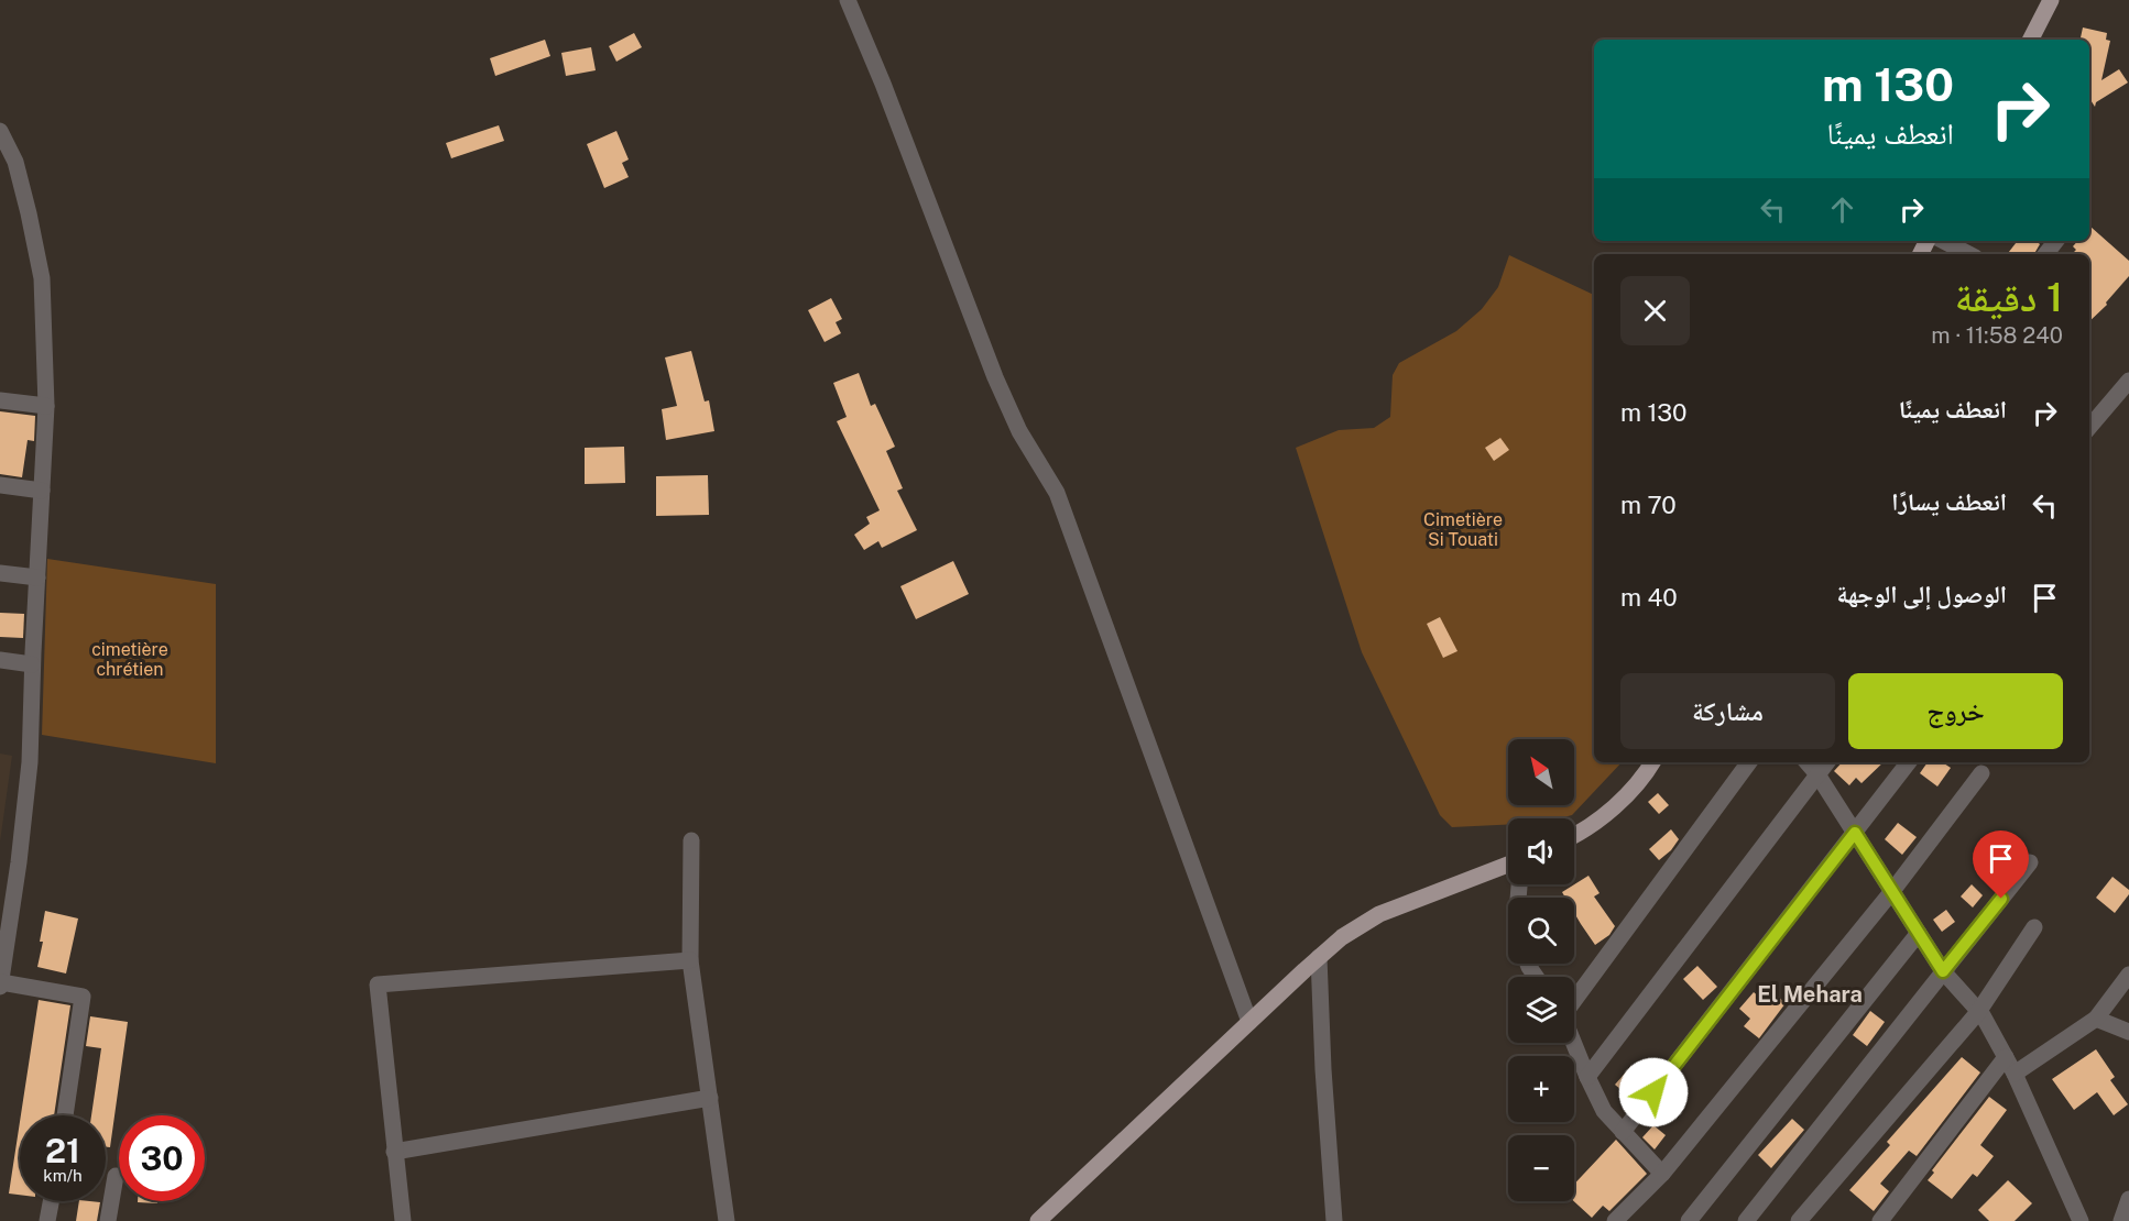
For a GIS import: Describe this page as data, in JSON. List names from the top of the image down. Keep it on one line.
{"districts":["El Mehara"],"parks":["Cimetière Si Touati","cimetière chrétien"],"north":"top left","page":{"turn":["130 m","انعطف يمينًا"],"heading":["1 دقيقة","240 m · 11:58"],"list":[{"name":"انعطف يمينًا","value":"130 m"},{"name":"انعطف يسارًا","value":"70 m"},{"name":"الوصول إلى الوجهة","value":"40 m"}],"buttons":["خروج","مشاركة"],"map_buttons":["+","−"],"speed":"21 km/h","limit":"30"}}
